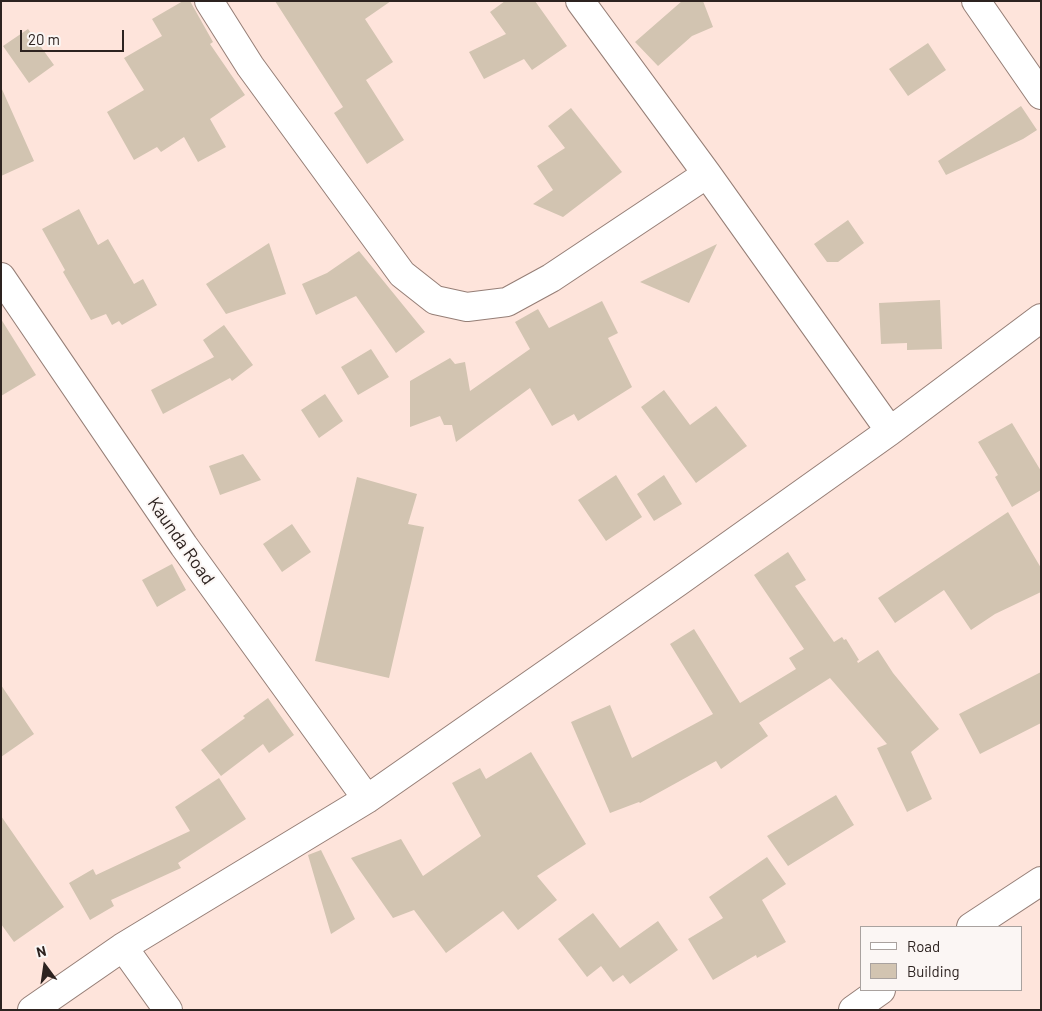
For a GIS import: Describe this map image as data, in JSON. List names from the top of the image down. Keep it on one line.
{"streets":{"street":["Kaunda Road"]},"legend":["Road","Building"],"scale_bar":"20 m","north":"top"}
